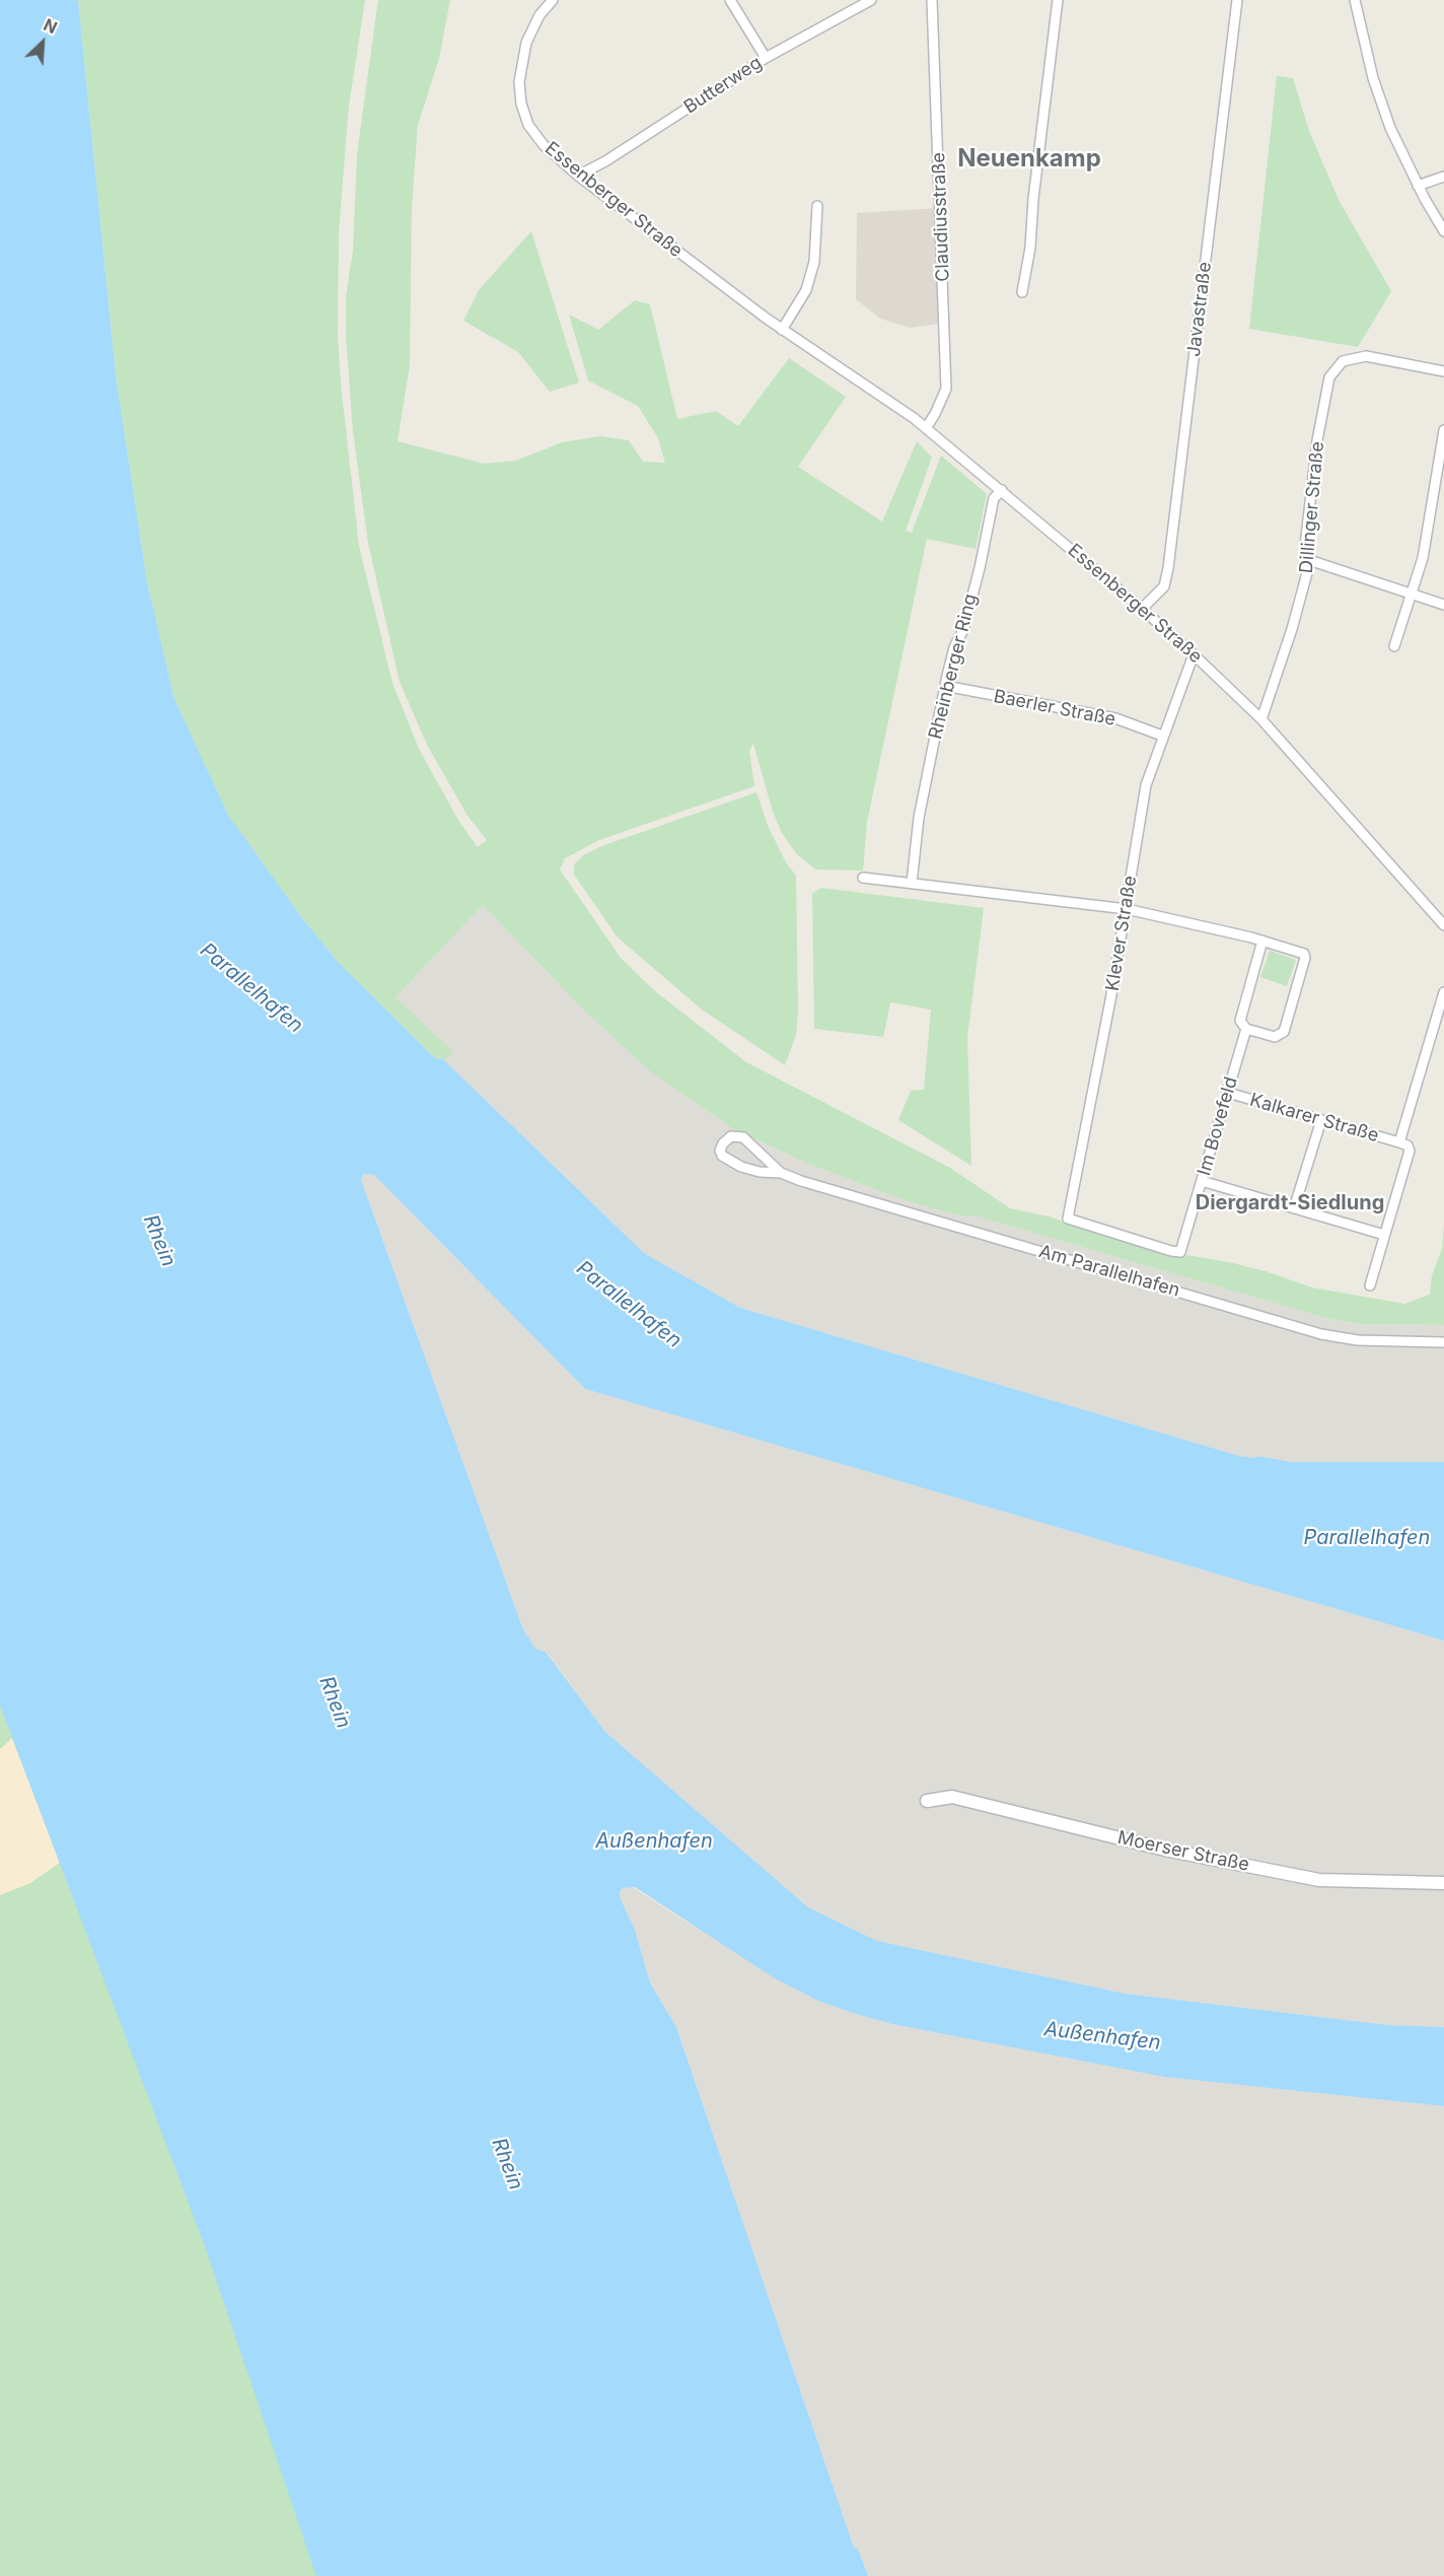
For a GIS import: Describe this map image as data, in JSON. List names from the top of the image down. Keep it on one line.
{"streets":{"street":["Butterweg","Essenberger Straße","Claudiusstraße","Javastraße","Dillinger Straße","Rheinberger Ring","Baerler Straße","Klever Straße","Kalkarer Straße","Im Bovefeld","Am Parallelhafen","Moerser Straße"]},"crossings":[["Butterweg","Essenberger Straße"],["Essenberger Straße","Claudiusstraße"],["Essenberger Straße","Javastraße"],["Essenberger Straße","Dillinger Straße"],["Essenberger Straße","Rheinberger Ring"],["Essenberger Straße","Klever Straße"],["Rheinberger Ring","Baerler Straße"],["Baerler Straße","Klever Straße"],["Klever Straße","Im Bovefeld"],["Kalkarer Straße","Im Bovefeld"]],"districts":["Neuenkamp","Diergardt-Siedlung"],"water":["Parallelhafen","Rhein","Außenhafen"],"north":"top right"}
